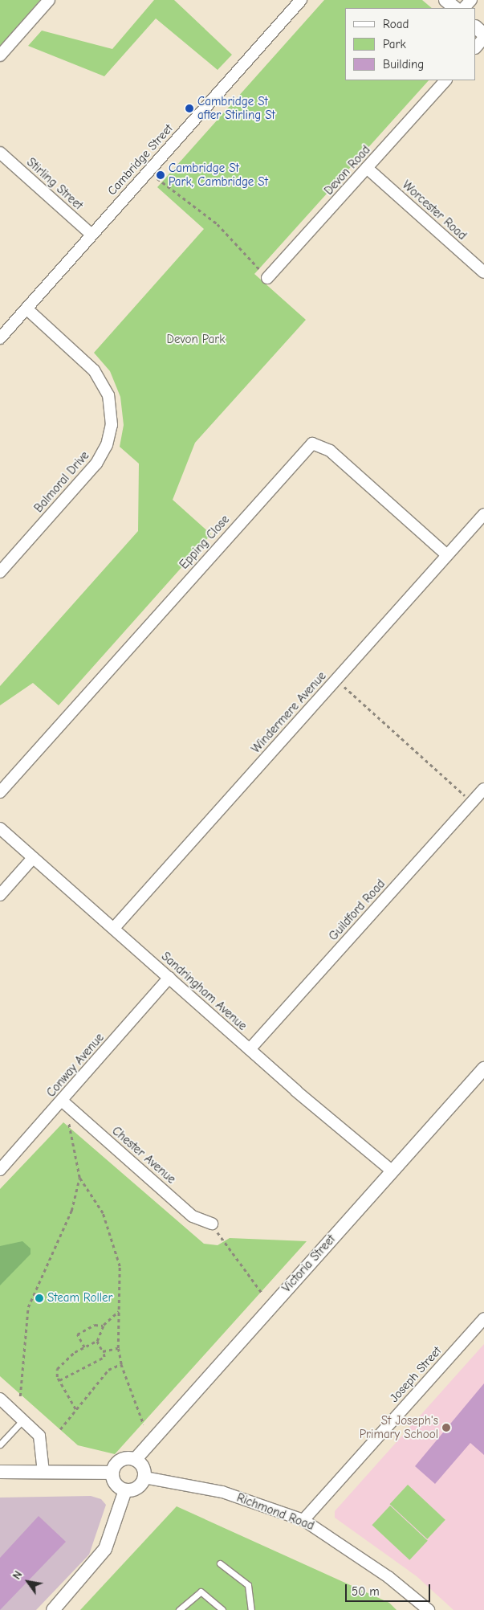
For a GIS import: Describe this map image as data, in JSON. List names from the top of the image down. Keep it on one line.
{"streets":{"street":["Cambridge Street","Devon Road","Stirling Street","Worcester Road","Balmoral Drive","Epping Close","Windermere Avenue","Guildford Road","Sandringham Avenue","Conway Avenue","Chester Avenue","Victoria Street","Joseph Street","Richmond Road"]},"crossings":[["Cambridge Street","Stirling Street"],["Cambridge Street","Balmoral Drive"],["Devon Road","Worcester Road"],["Epping Close","Windermere Avenue"],["Windermere Avenue","Sandringham Avenue"],["Guildford Road","Sandringham Avenue"],["Sandringham Avenue","Conway Avenue"],["Sandringham Avenue","Victoria Street"],["Conway Avenue","Chester Avenue"],["Victoria Street","Richmond Road"],["Joseph Street","Richmond Road"]],"parks":["Devon Park"],"places":["Cambridge St after Stirling St","Cambridge St Park, Cambridge St","Steam Roller","St Joseph's Primary School"],"legend":["Road","Park","Building"],"scale_bar":"50 m","north":"top left"}
